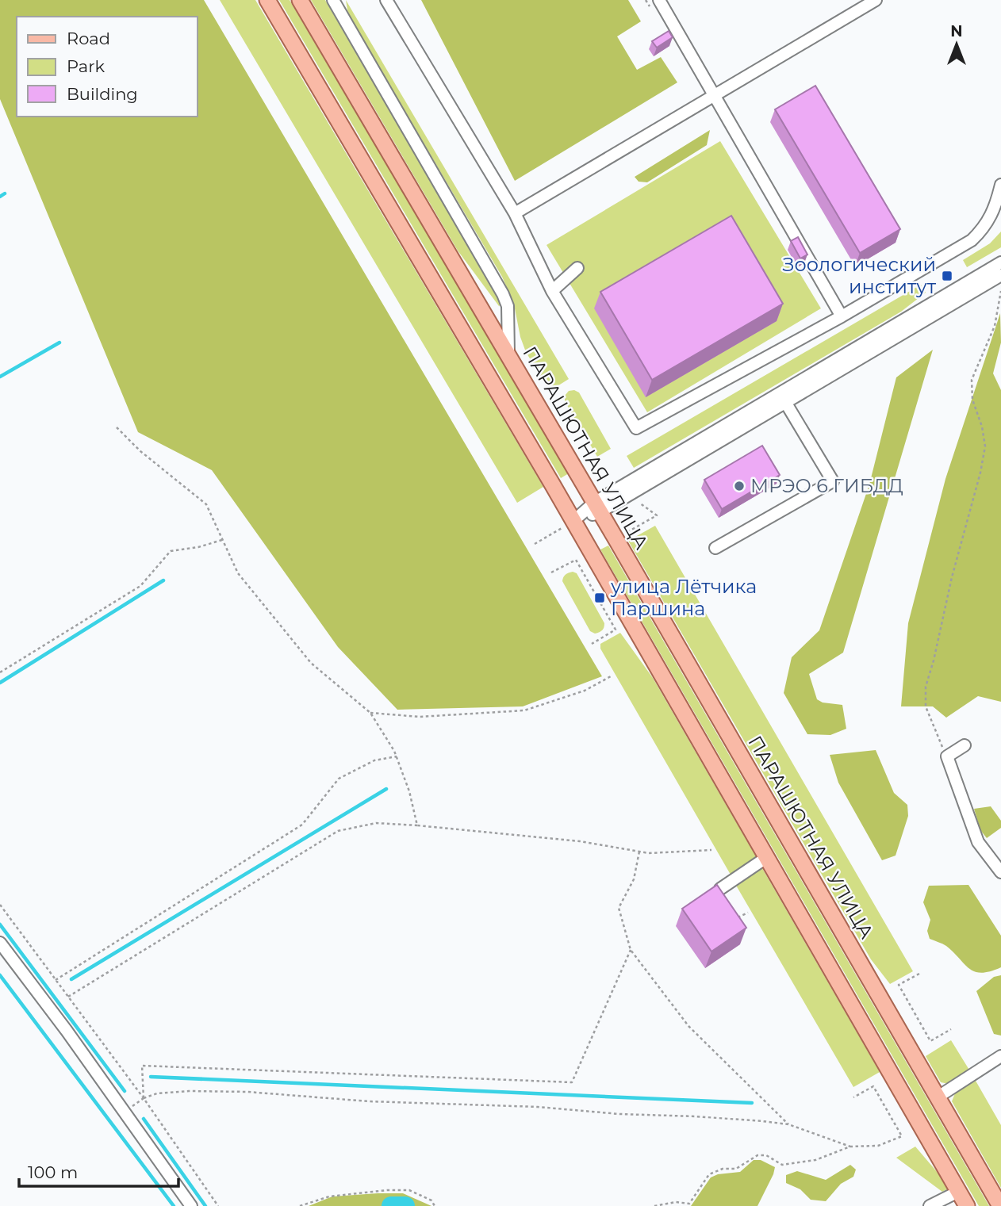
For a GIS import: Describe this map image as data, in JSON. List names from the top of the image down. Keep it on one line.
{"streets":{"main road":["ПАРАШЮТНАЯ УЛИЦА"]},"places":{"transit":["Зоологический институт","улица Лётчика Паршина"],"other":["МРЭО 6 ГИБДД"]},"legend":["Road","Park","Building"],"scale_bar":"100 m","north":"top"}
